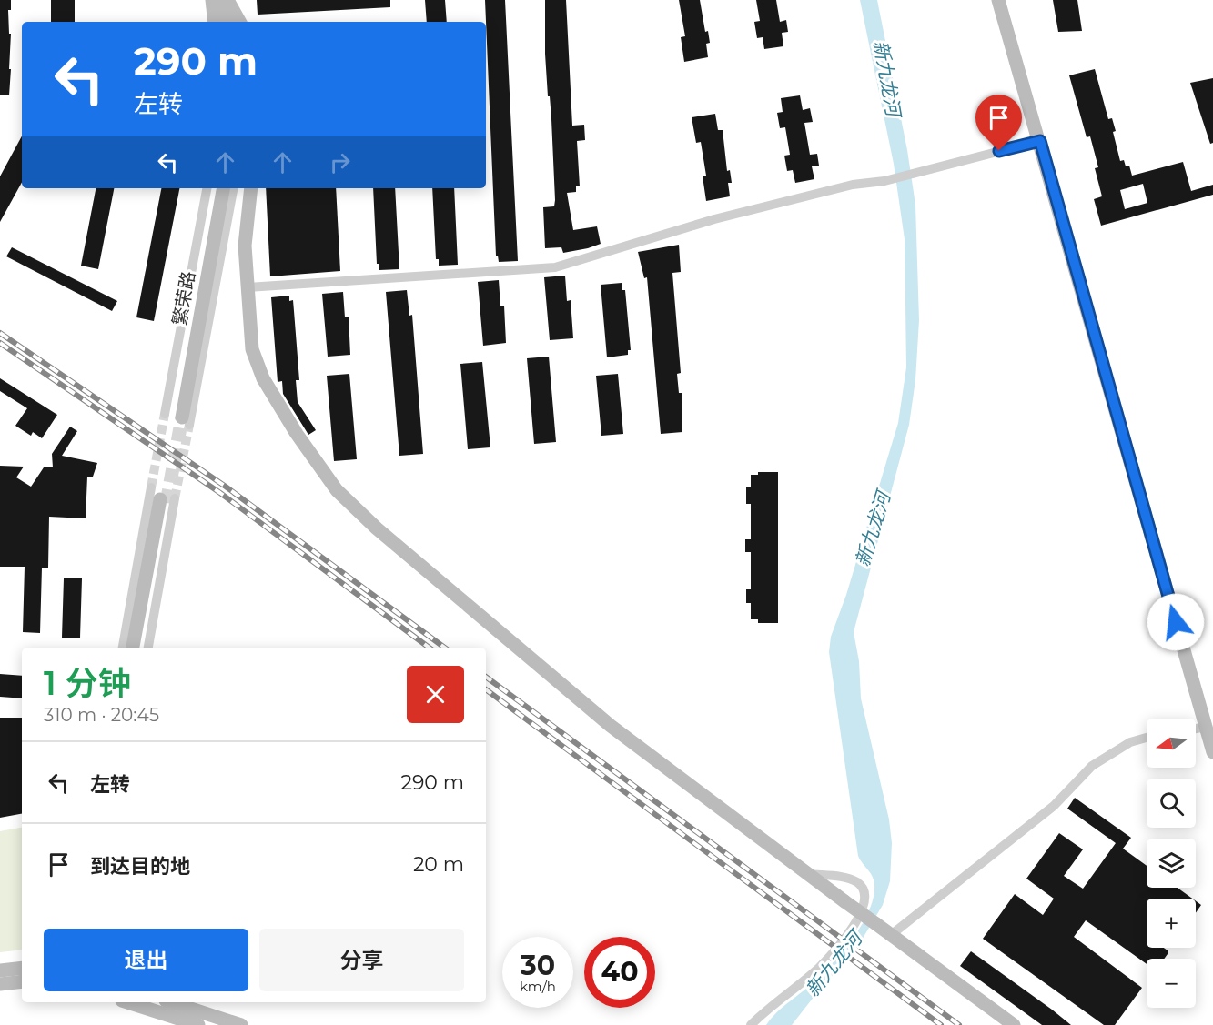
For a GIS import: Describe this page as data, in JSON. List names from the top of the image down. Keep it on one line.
{"streets":{"street":["繁荣路"]},"water":["新九龙河"],"north":"left","page":{"turn":["290 m","左转"],"heading":["1 分钟","310 m · 20:45"],"map_buttons":["+","−"],"list":[{"name":"左转","value":"290 m"},{"name":"到达目的地","value":"20 m"}],"buttons":["退出","分享"],"speed":"30 km/h","limit":"40"}}
